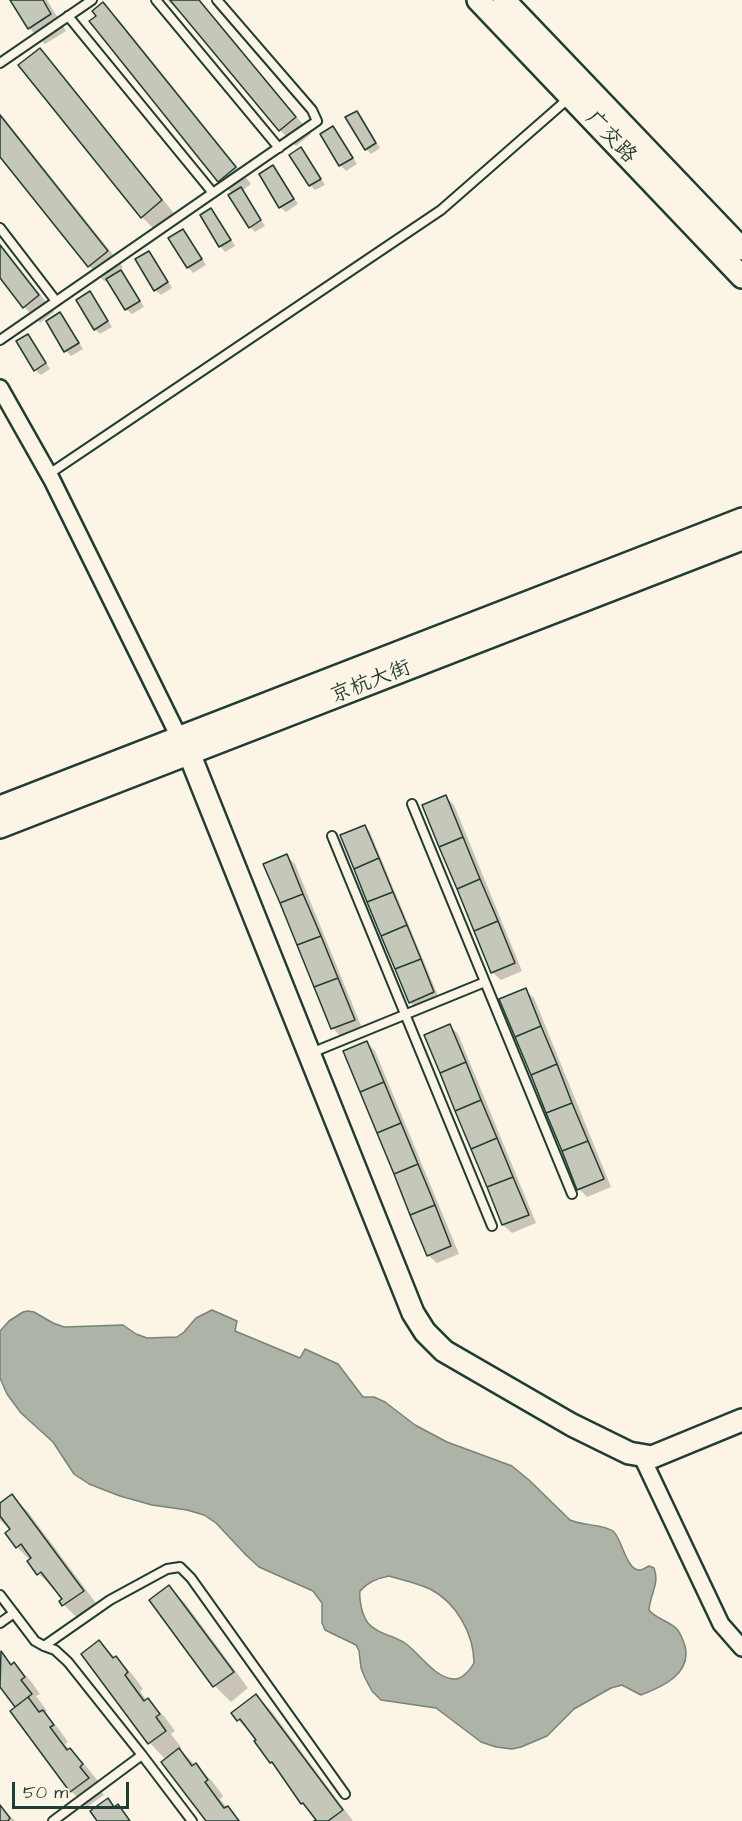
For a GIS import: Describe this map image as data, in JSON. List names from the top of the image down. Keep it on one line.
{"streets":{"main road":["广交路","京杭大街"]},"scale_bar":"50 m"}
